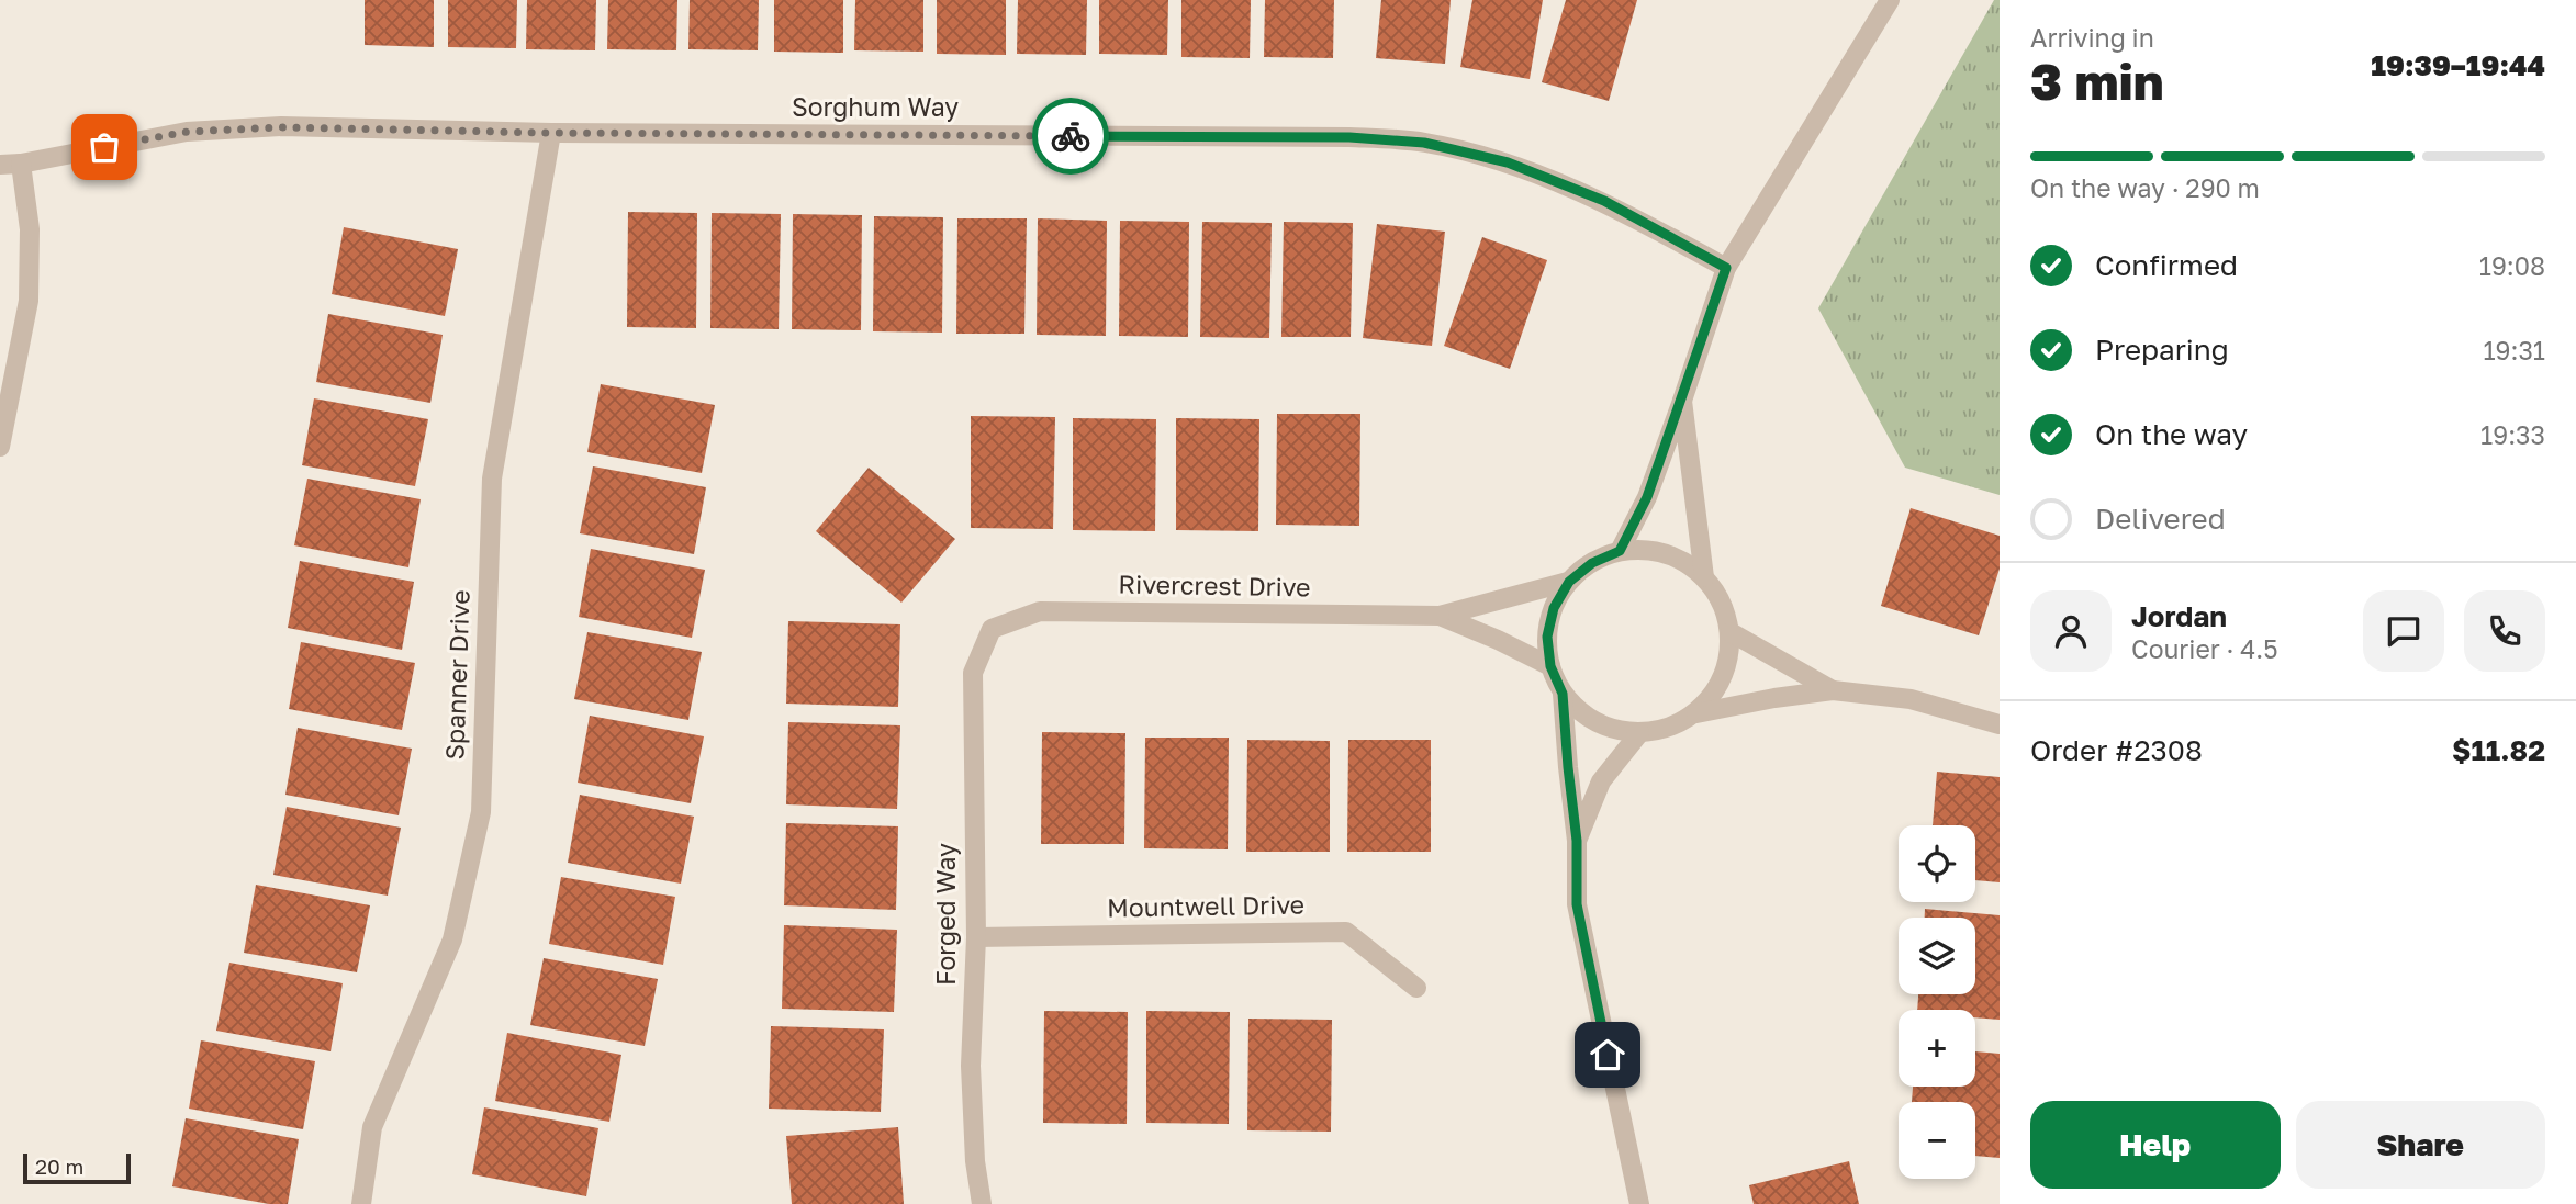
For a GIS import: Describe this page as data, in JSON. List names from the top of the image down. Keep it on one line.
{"streets":{"street":["Sorghum Way","Rivercrest Drive","Spanner Drive","Mountwell Drive","Forged Way"]},"crossings":[["Sorghum Way","Spanner Drive"],["Rivercrest Drive","Forged Way"],["Mountwell Drive","Forged Way"]],"scale_bar":"20 m","page":{"heading":["3 min","Arriving in","19:39–19:44"],"panel":["Jordan","Courier · 4.5","Order #2308","$11.82"],"bar":"On the way · 290 m","list":[["Confirmed","19:08"],["Preparing","19:31"],["On the way","19:33"],"Delivered"],"map_buttons":["+","−"],"buttons":["Help","Share"],"scale":"20 m"}}
